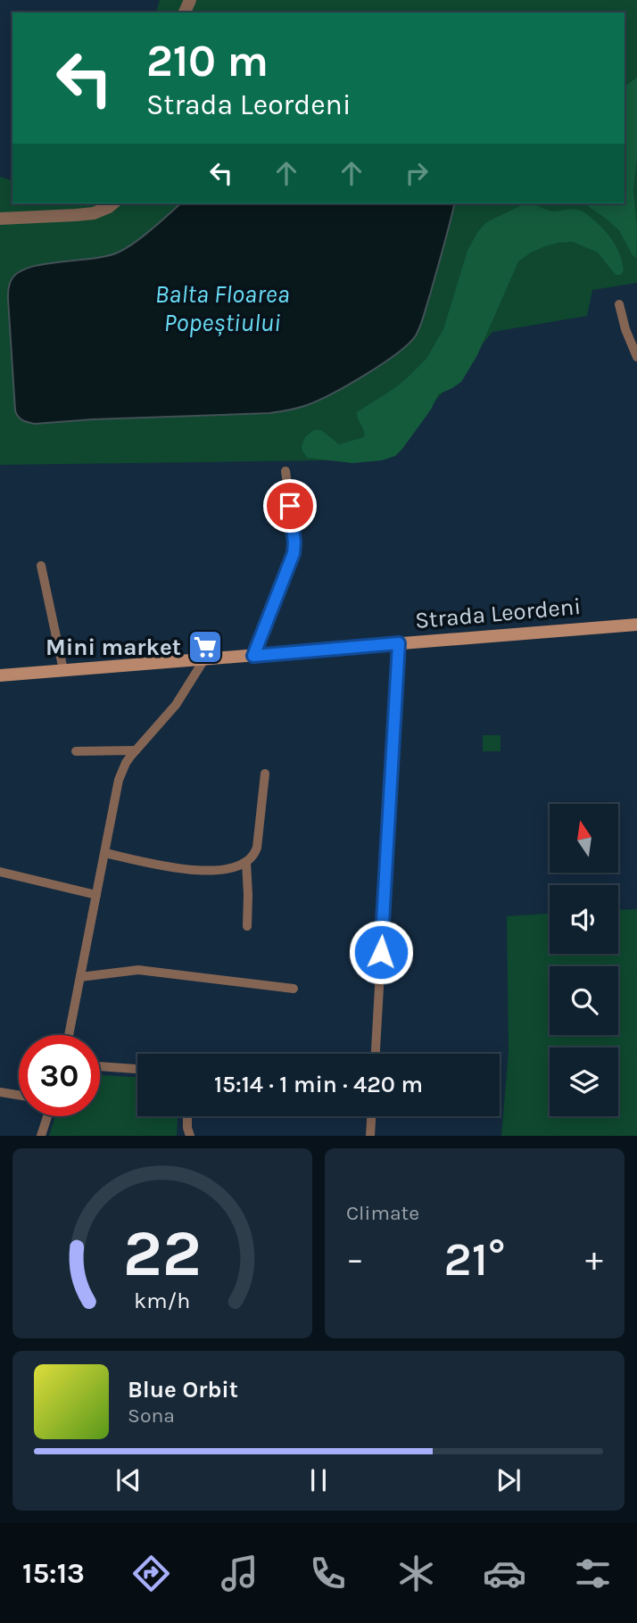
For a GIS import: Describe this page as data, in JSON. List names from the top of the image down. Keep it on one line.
{"streets":{"main road":["Strada Leordeni"]},"water":["Balta Floarea Popeștiului"],"places":{"supermarket":["Mini market"]},"north":"top","page":{"turn":["210 m","Strada Leordeni"],"limit":"30","trip":"15:14 · 1 min · 420 m","tile":"Climate","heat":["−","21°","+"],"song":["Blue Orbit","Sona"],"tabs":"15:13","gauge":["22","km/h"]}}
